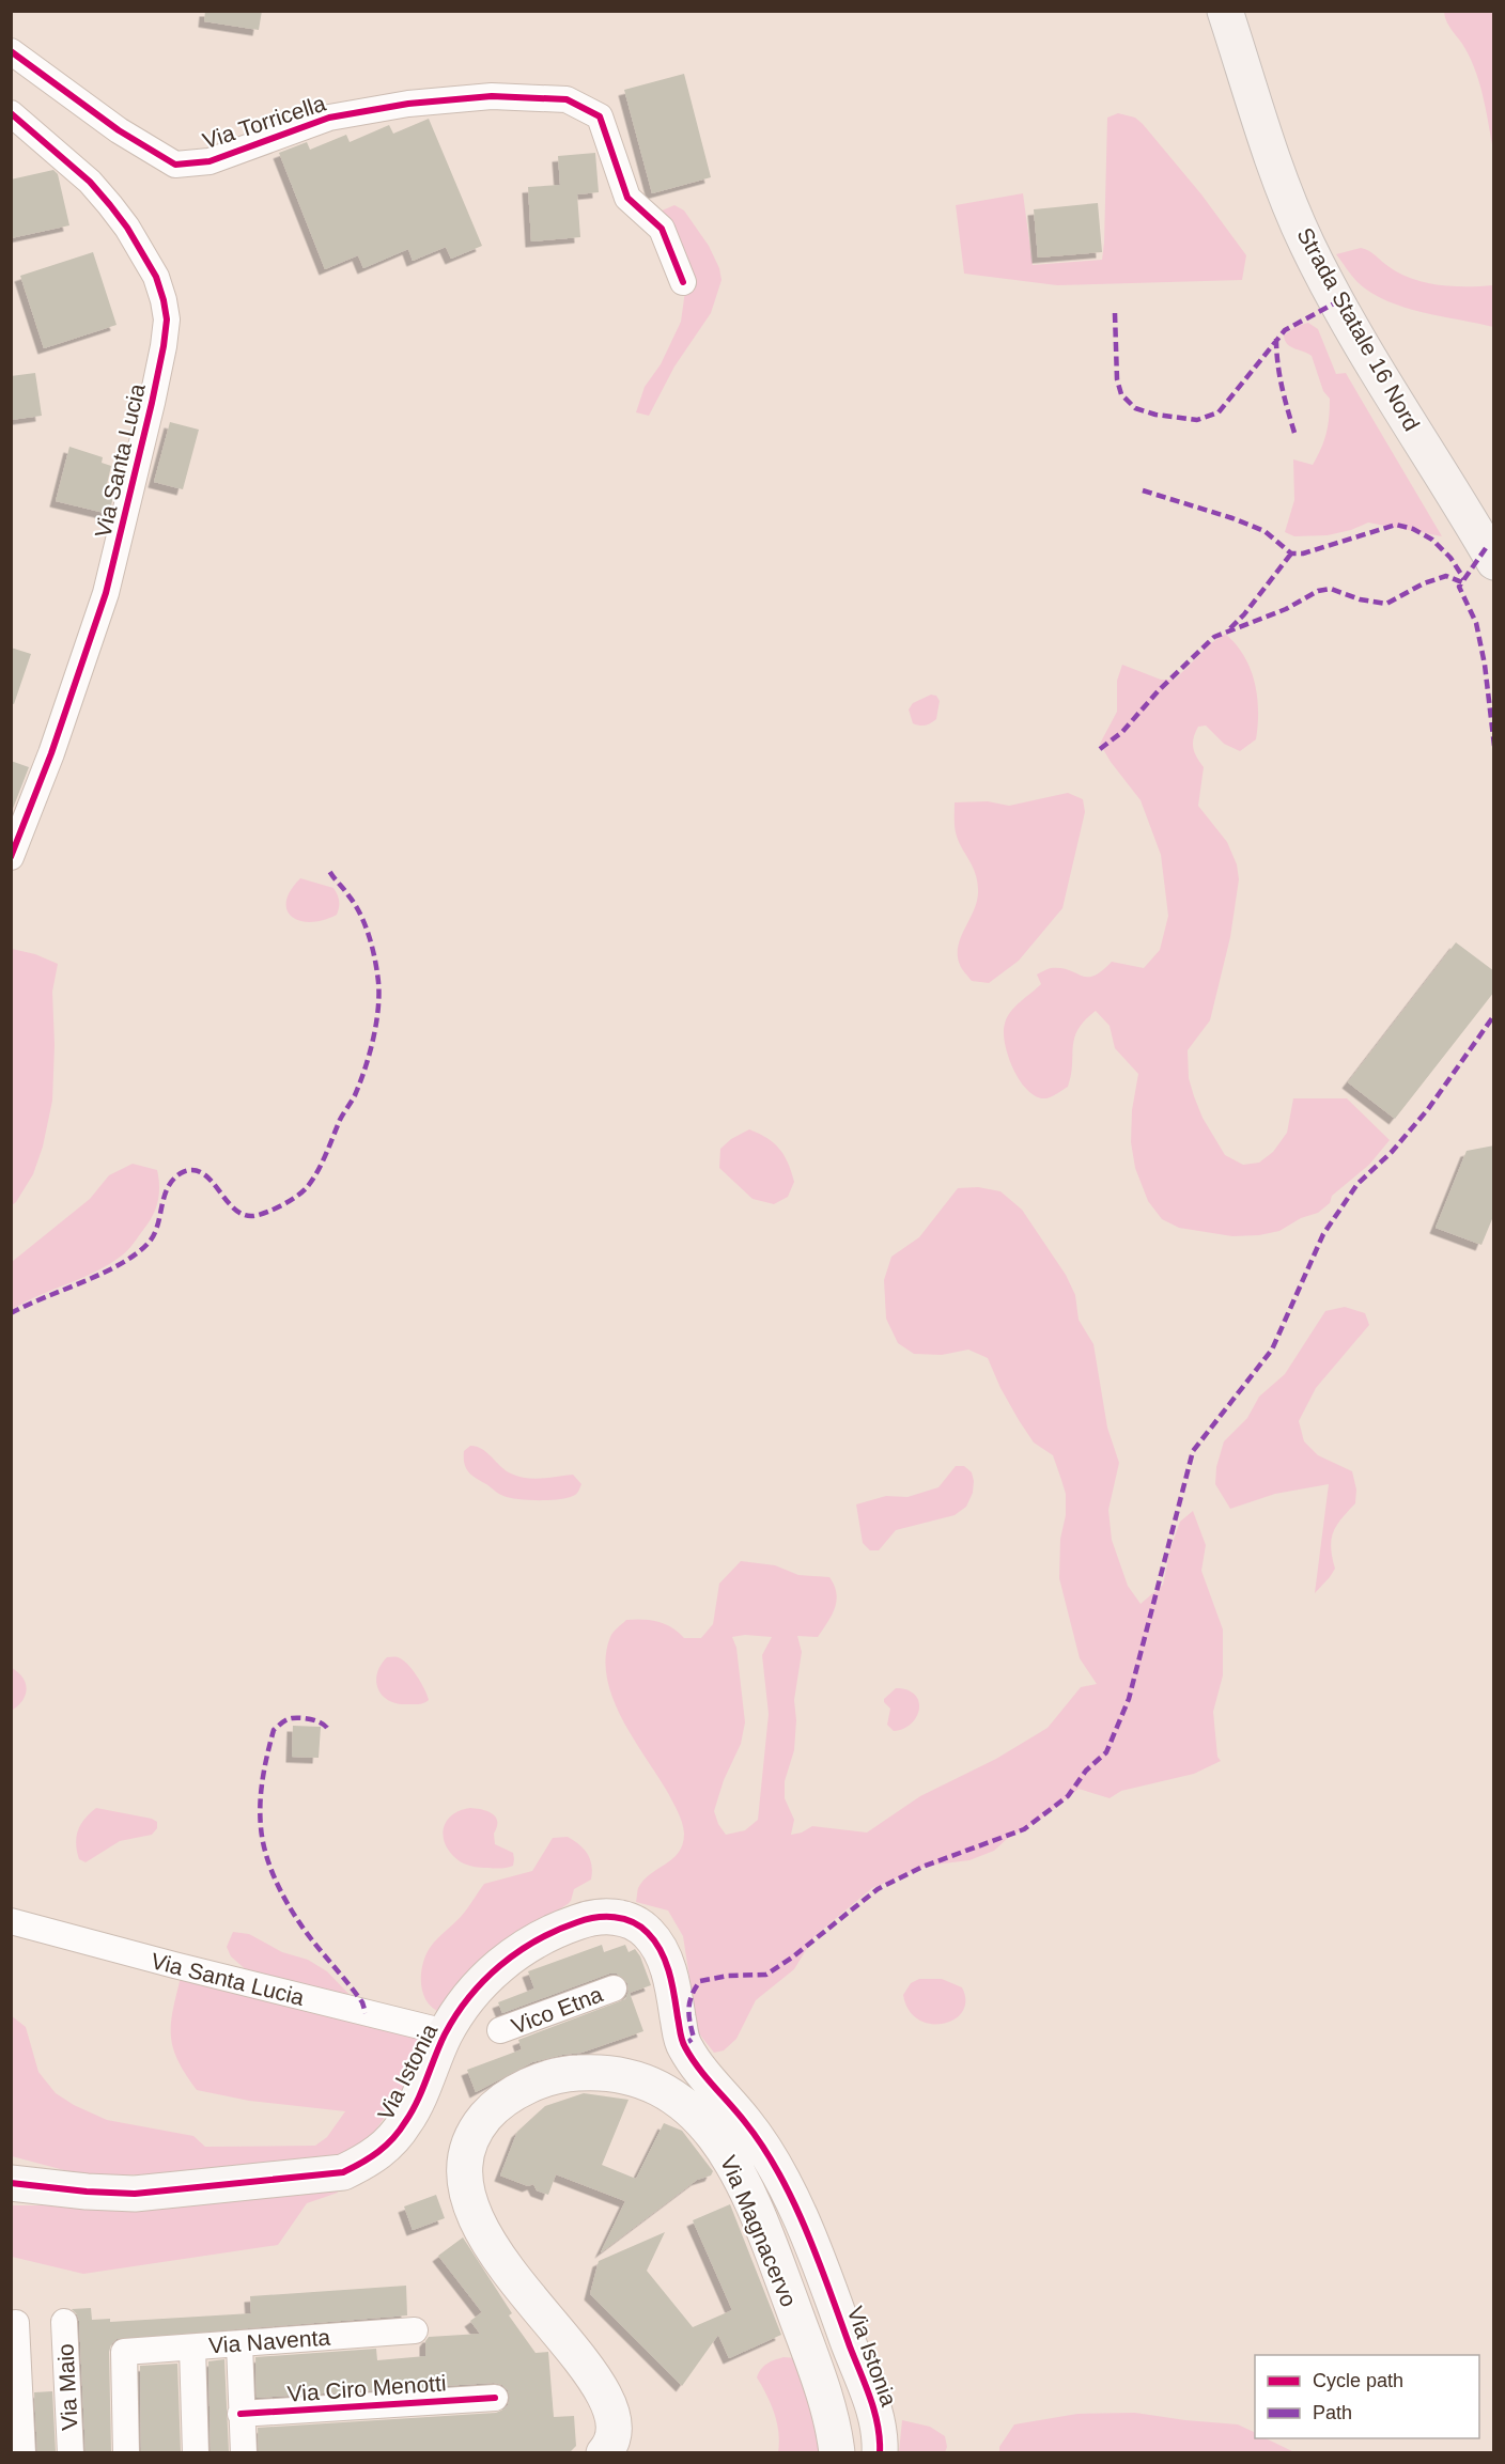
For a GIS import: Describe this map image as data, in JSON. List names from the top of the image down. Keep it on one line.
{"streets":{"main road":["Strada Statale 16 Nord"],"street":["Via Torricella","Via Santa Lucia","Vico Etna","Via Istonia","Via Magnacervo","Via Naventa","Via Maio","Via Ciro Menotti"]},"crossings":[["Via Santa Lucia","Via Istonia"]],"legend":["Cycle path","Path"]}
